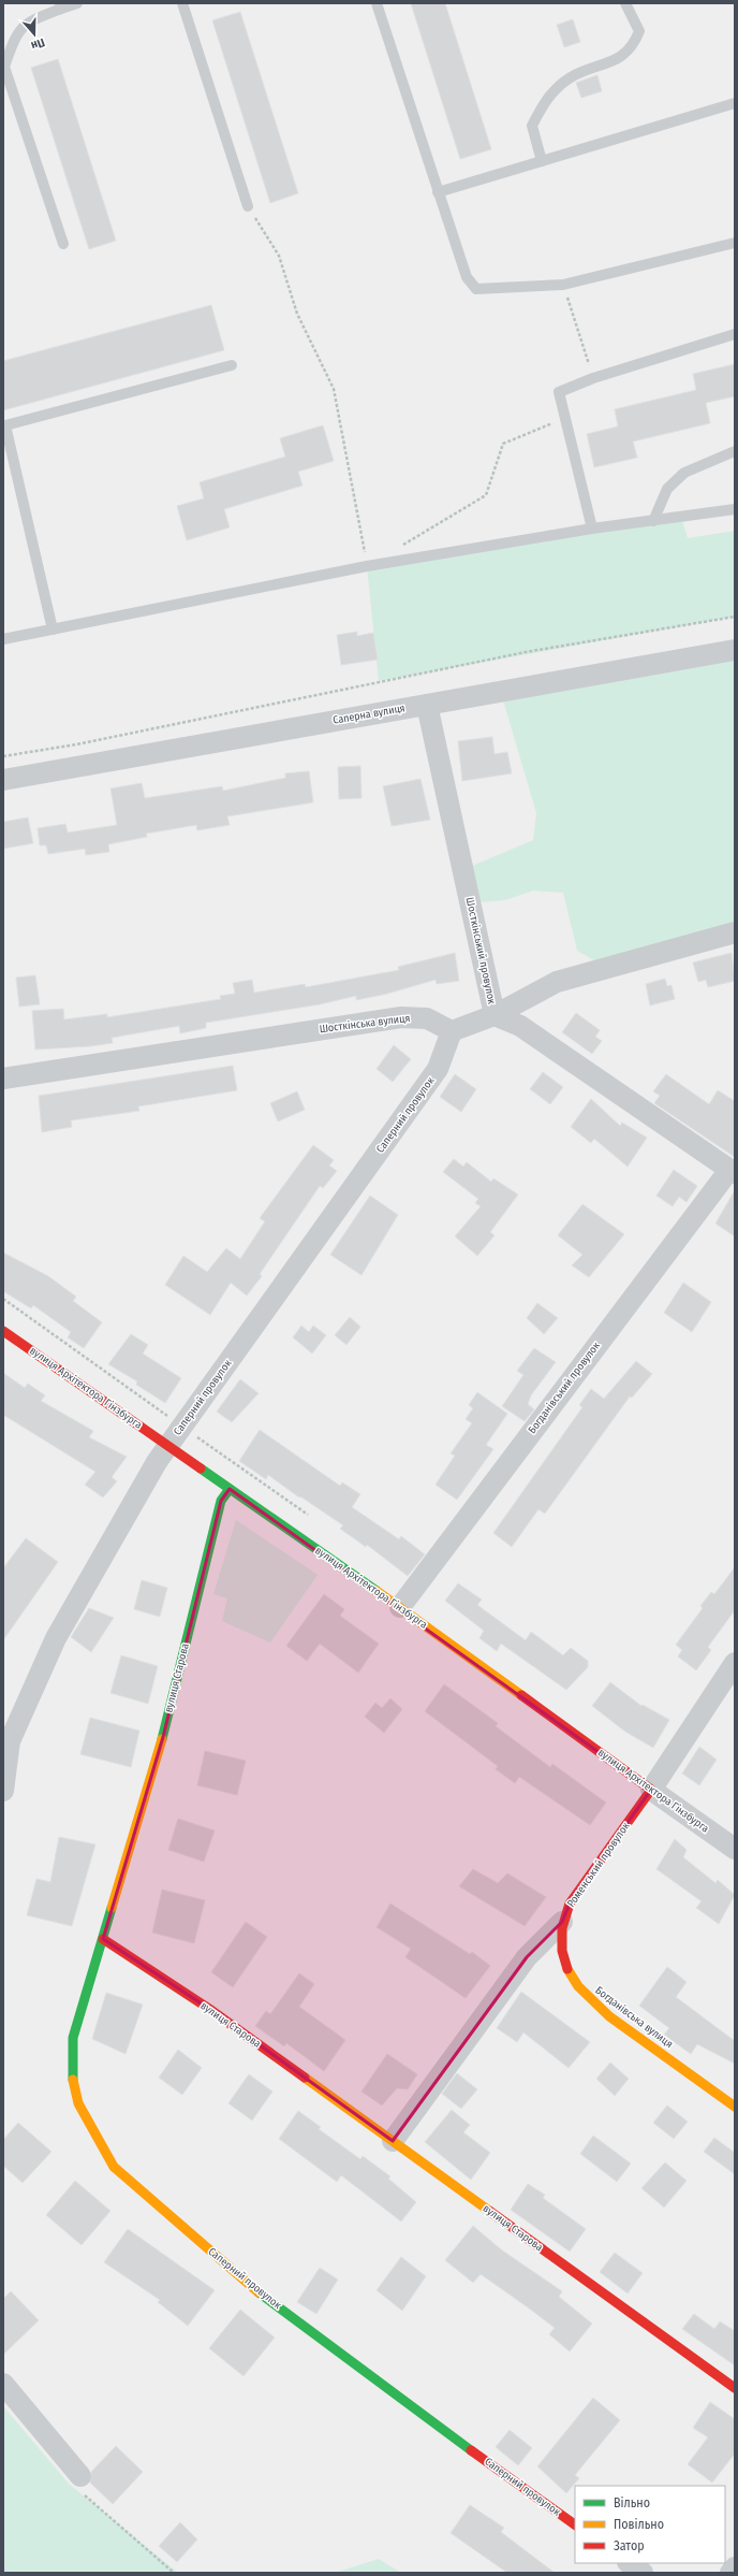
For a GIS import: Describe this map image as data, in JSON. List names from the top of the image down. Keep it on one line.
{"streets":{"street":["Саперна вулиця","Шосткінський провулок","Шосткінська вулиця","Саперний провулок","вулиця Архітектора Гінзбурга","Богданівський провулок","вулиця Старова","Роменський провулок","Богданівська вулиця"]},"crossings":[["Саперна вулиця","Шосткінський провулок"],["Шосткінський провулок","Богданівський провулок"],["Шосткінська вулиця","Саперний провулок"],["Саперний провулок","вулиця Архітектора Гінзбурга"],["Саперний провулок","вулиця Старова"],["вулиця Архітектора Гінзбурга","Богданівський провулок"],["вулиця Архітектора Гінзбурга","вулиця Старова"],["вулиця Архітектора Гінзбурга","Роменський провулок"],["вулиця Старова","Роменський провулок"],["Роменський провулок","Богданівська вулиця"]],"legend":["Вільно","Повільно","Затор"],"north":"bottom"}
